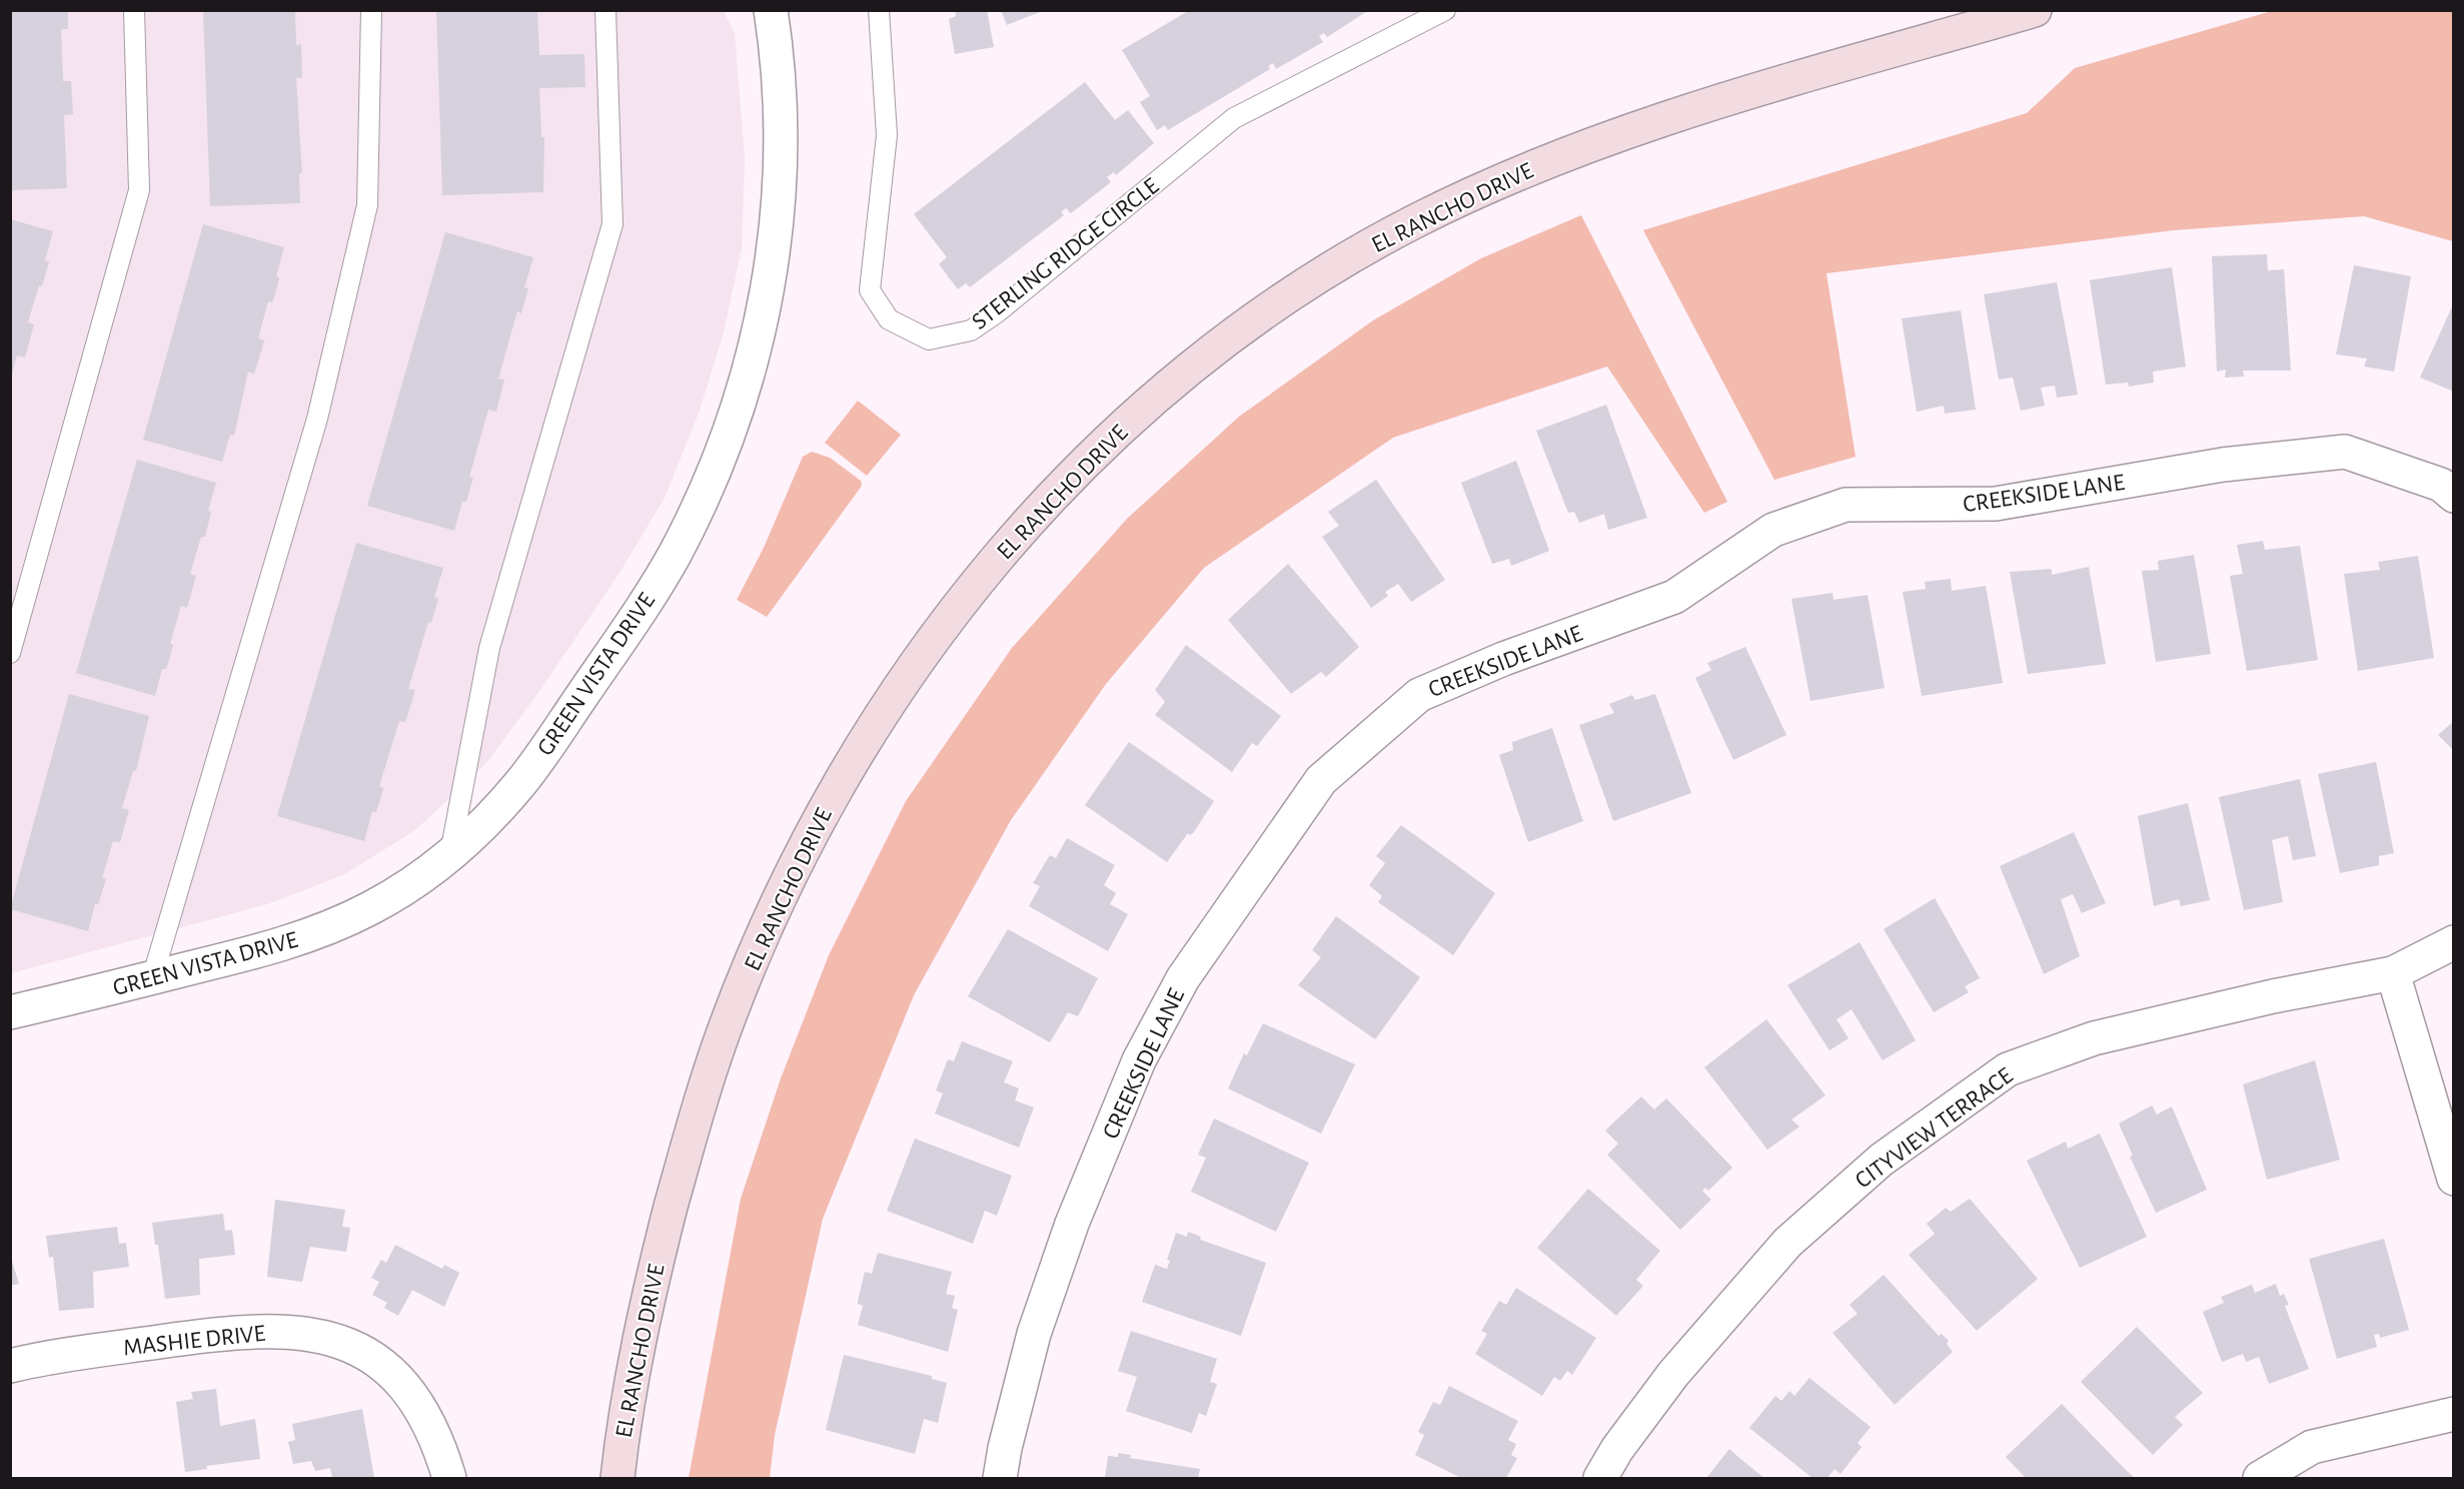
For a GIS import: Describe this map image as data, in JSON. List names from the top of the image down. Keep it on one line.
{"streets":{"main road":["EL RANCHO DRIVE"],"street":["CREEKSIDE LANE","GREEN VISTA DRIVE","CITYVIEW TERRACE","MASHIE DRIVE"],"lane":["STERLING RIDGE CIRCLE"]}}
